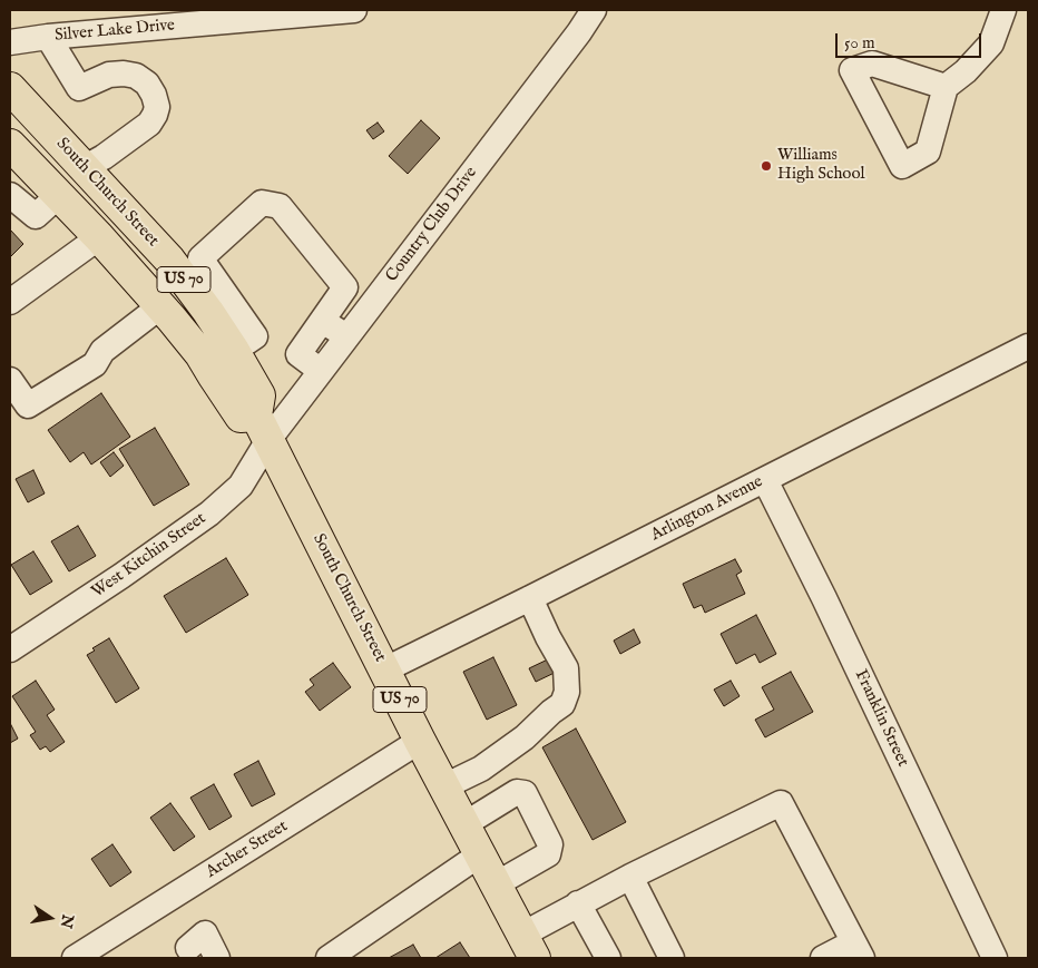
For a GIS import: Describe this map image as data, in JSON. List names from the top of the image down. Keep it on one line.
{"streets":{"main road":["South Church Street","US 70"],"street":["Silver Lake Drive","Country Club Drive","Arlington Avenue","West Kitchin Street","Franklin Street","Archer Street"]},"crossings":[["South Church Street","Country Club Drive"],["South Church Street","US 70"],["South Church Street","Arlington Avenue"],["South Church Street","West Kitchin Street"],["South Church Street","Archer Street"],["Country Club Drive","US 70"],["Country Club Drive","West Kitchin Street"],["US 70","West Kitchin Street"],["Arlington Avenue","Franklin Street"]],"places":["Williams High School"],"scale_bar":"50 m","north":"right"}
